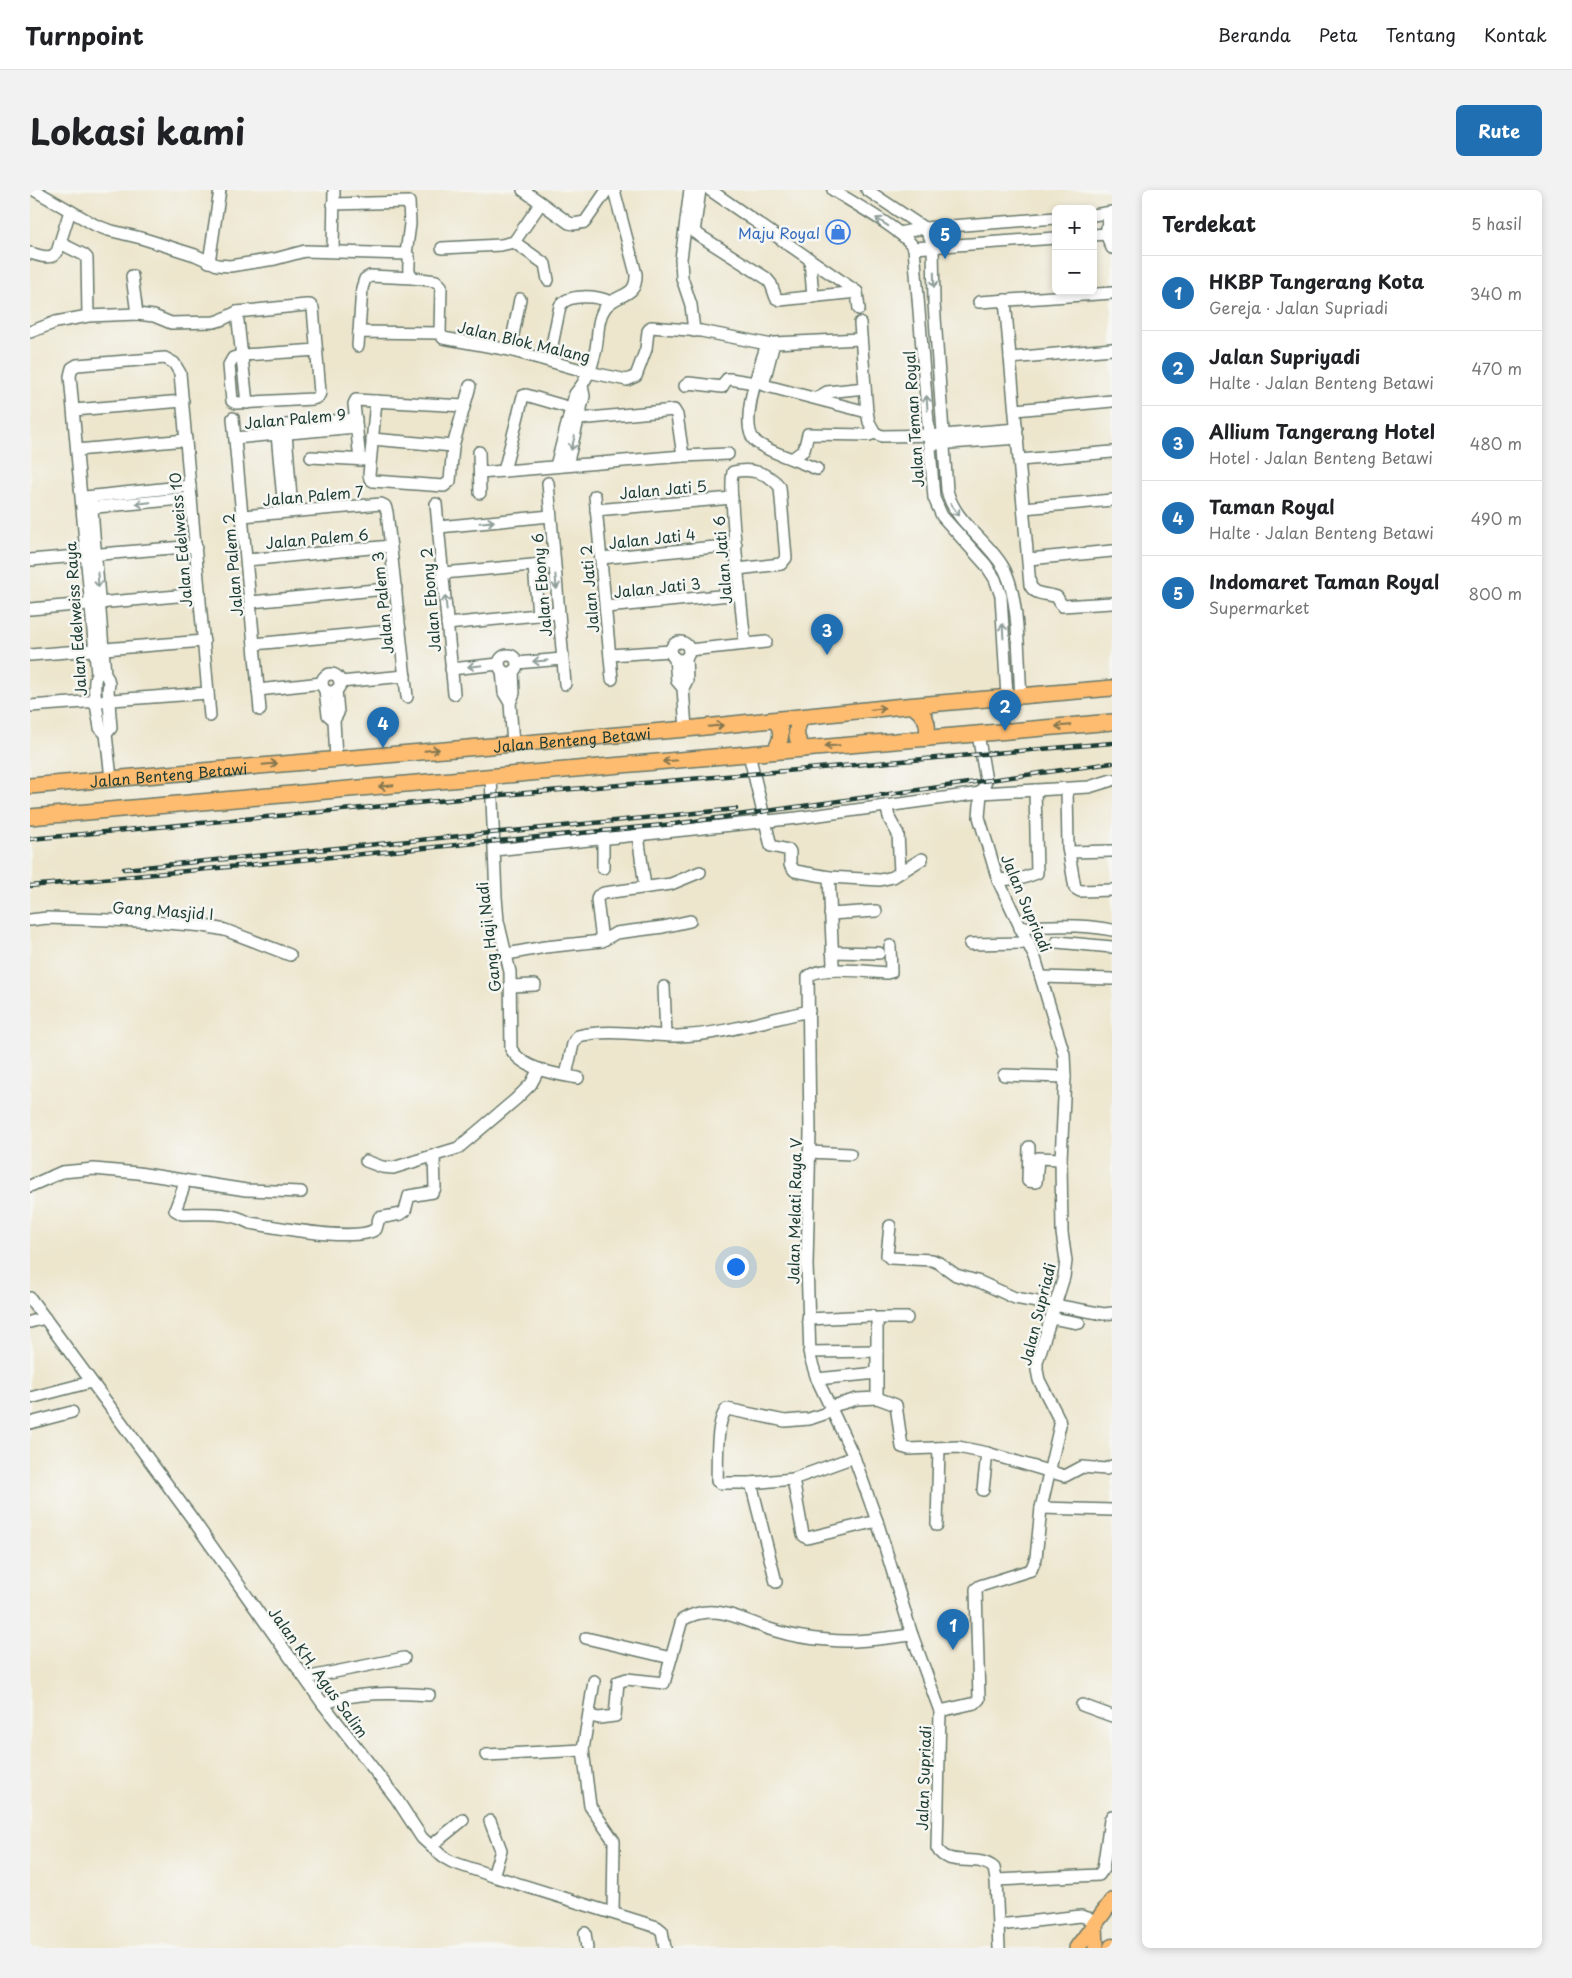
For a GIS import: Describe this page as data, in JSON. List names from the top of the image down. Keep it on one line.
{"streets":{"main road":["Jalan Benteng Betawi"],"street":["Jalan Blok Malang","Jalan Palem 9","Jalan Teman Royal","Jalan Jati 5","Jalan Palem 7","Jalan Palem 6","Jalan Jati 4","Jalan Edelweiss 10","Jalan Jati 6","Jalan Palem 2","Jalan Ebony 6","Jalan Jati 3","Jalan Jati 2","Jalan Ebony 2","Jalan Palem 3","Jalan Edelweiss Raya","Jalan Supriadi","Gang Masjid I","Gang Haji Nadi","Jalan Melati Raya V","Jalan KH. Agus Salim"]},"crossings":[["Jalan Palem 9","Jalan Palem 2"],["Jalan Teman Royal","Jalan Benteng Betawi"],["Jalan Jati 5","Jalan Jati 6"],["Jalan Jati 5","Jalan Jati 2"],["Jalan Palem 7","Jalan Palem 2"],["Jalan Palem 7","Jalan Palem 3"],["Jalan Palem 6","Jalan Palem 2"],["Jalan Palem 6","Jalan Palem 3"],["Jalan Jati 4","Jalan Jati 6"],["Jalan Jati 4","Jalan Jati 2"],["Jalan Edelweiss 10","Jalan Edelweiss Raya"],["Jalan Jati 6","Jalan Jati 3"],["Jalan Jati 3","Jalan Jati 2"],["Jalan Edelweiss Raya","Jalan Benteng Betawi"],["Jalan Benteng Betawi","Jalan Supriadi"],["Jalan Benteng Betawi","Gang Haji Nadi"],["Jalan Supriadi","Jalan Melati Raya V"]],"places":{"shop":["Maju Royal"]},"page":{"header":"Turnpoint","nav":["Beranda","Peta","Tentang","Kontak"],"title":"Lokasi kami","buttons":"Rute","heading":["Terdekat","5 hasil"],"map_buttons":["+","−"],"pins":["5","3","2","4","1"],"list":[{"mark":"1","name":"HKBP Tangerang Kota","note":"Gereja · Jalan Supriadi","value":"340 m"},{"mark":"2","name":"Jalan Supriyadi","note":"Halte · Jalan Benteng Betawi","value":"470 m"},{"mark":"3","name":"Allium Tangerang Hotel","note":"Hotel · Jalan Benteng Betawi","value":"480 m"},{"mark":"4","name":"Taman Royal","note":"Halte · Jalan Benteng Betawi","value":"490 m"},{"mark":"5","name":"Indomaret Taman Royal","note":"Supermarket","value":"800 m"}]}}
